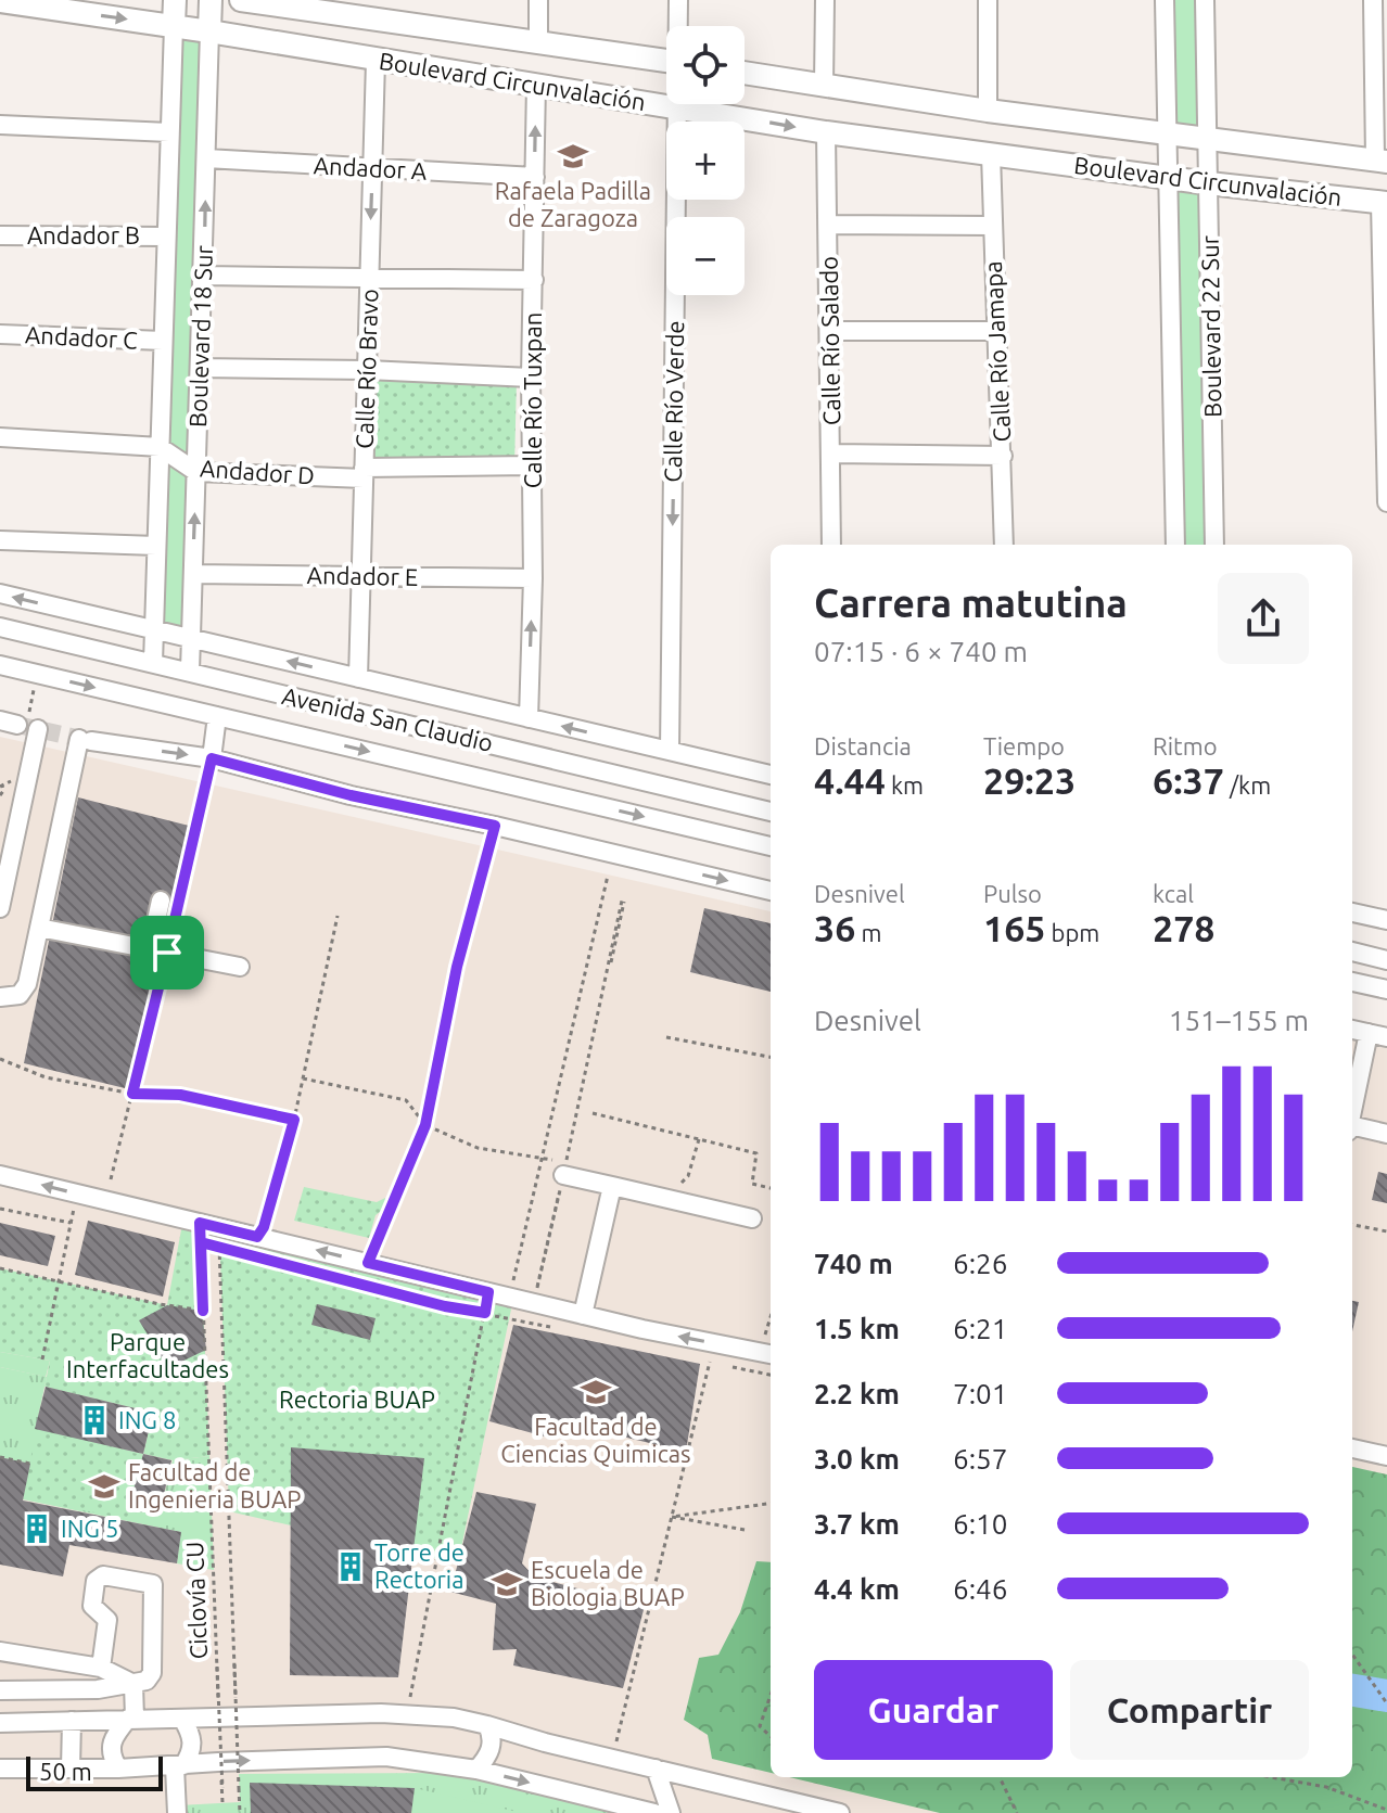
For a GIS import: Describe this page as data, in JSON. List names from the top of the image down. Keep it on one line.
{"streets":{"main road":["Boulevard Circunvalación","Boulevard 18 Sur"],"street":["Andador A","Andador B","Boulevard 22 Sur","Andador C","Calle Río Salado","Calle Río Jamapa","Calle Río Bravo","Calle Río Tuxpan","Calle Río Verde","Andador D","Andador E","Avenida San Claudio"],"path":["Ciclovía CU"]},"crossings":[["Boulevard Circunvalación","Boulevard 22 Sur"],["Boulevard Circunvalación","Boulevard 18 Sur"],["Boulevard Circunvalación","Calle Río Salado"],["Boulevard Circunvalación","Calle Río Jamapa"],["Boulevard Circunvalación","Calle Río Bravo"],["Boulevard Circunvalación","Calle Río Tuxpan"],["Boulevard Circunvalación","Calle Río Verde"],["Andador A","Boulevard 18 Sur"],["Andador A","Calle Río Bravo"],["Andador A","Calle Río Tuxpan"],["Andador B","Boulevard 18 Sur"],["Boulevard 18 Sur","Andador C"],["Boulevard 18 Sur","Andador D"],["Boulevard 18 Sur","Andador E"],["Boulevard 18 Sur","Avenida San Claudio"],["Calle Río Bravo","Andador D"],["Calle Río Bravo","Andador E"],["Calle Río Bravo","Avenida San Claudio"],["Calle Río Tuxpan","Andador D"],["Calle Río Tuxpan","Andador E"],["Calle Río Tuxpan","Avenida San Claudio"],["Calle Río Verde","Avenida San Claudio"]],"one_way":["Calle Río Tuxpan","Calle Río Verde"],"parks":["Parque Interfacultades","Rectoria BUAP"],"places":{"school or university":["Rafaela Padilla de Zaragoza","Facultad de Ciencias Quimicas","Facultad de Ingenieria BUAP","Escuela de Biologia BUAP"],"building":["ING 8","ING 5","Torre de Rectoria"]},"scale_bar":"50 m","page":{"map_buttons":["+","−"],"heading":["Carrera matutina","07:15 · 6 × 740 m"],"stats":[["Distancia","4.44 km"],["Tiempo","29:23"],["Ritmo","6:37 /km"],["Desnivel","36 m"],["Pulso","165 bpm"],["kcal","278"]],"chart":["Desnivel","151–155 m"],"list":[{"name":"740 m","note":"6:26"},{"name":"1.5 km","note":"6:21"},{"name":"2.2 km","note":"7:01"},{"name":"3.0 km","note":"6:57"},{"name":"3.7 km","note":"6:10"},{"name":"4.4 km","note":"6:46"}],"buttons":["Guardar","Compartir"],"scale":"50 m"}}
